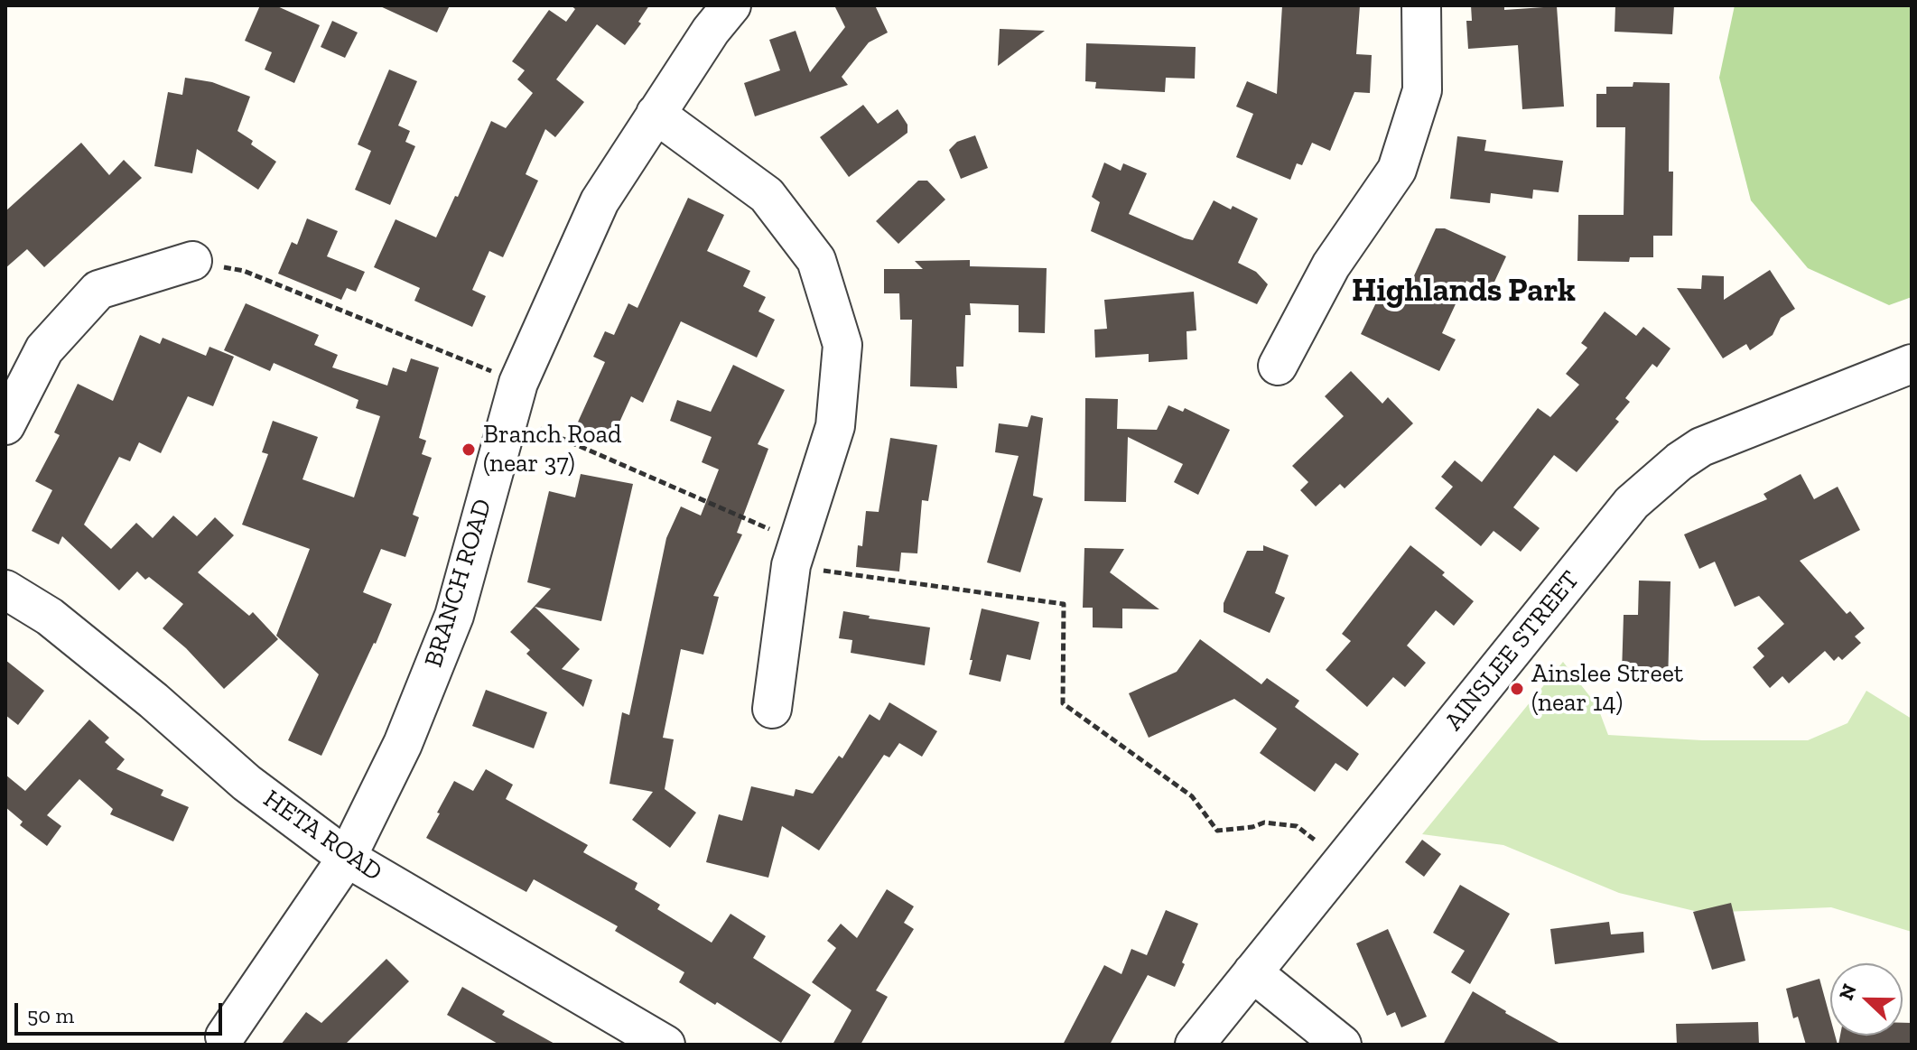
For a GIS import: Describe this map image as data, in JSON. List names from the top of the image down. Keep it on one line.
{"streets":{"street":["BRANCH ROAD","AINSLEE STREET","HETA ROAD"]},"crossings":[["BRANCH ROAD","HETA ROAD"]],"districts":["Highlands Park"],"places":["Branch Road (near 37)","Ainslee Street (near 14)"],"scale_bar":"50 m","north":"left"}
